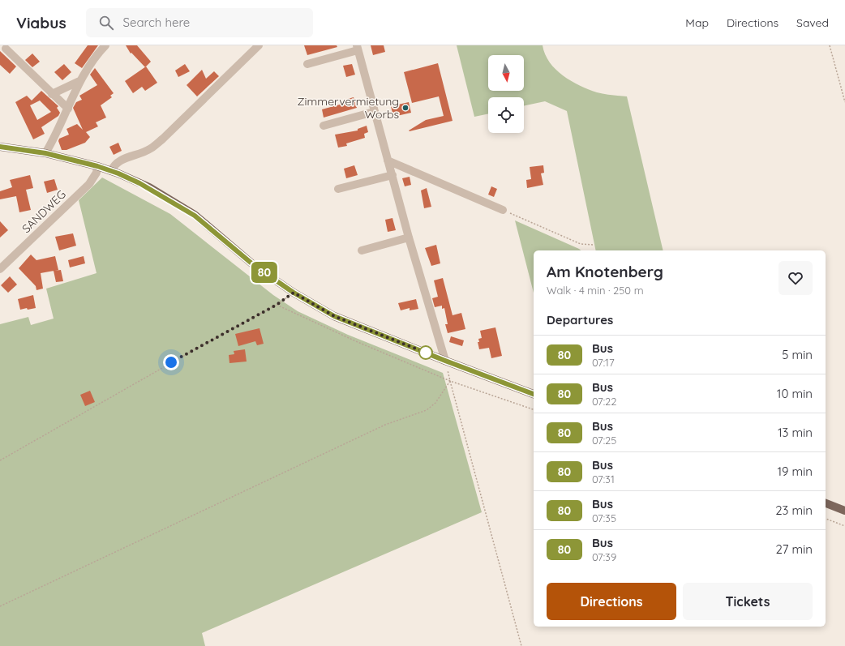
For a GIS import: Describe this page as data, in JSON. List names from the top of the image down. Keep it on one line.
{"streets":{"street":["SANDWEG"]},"places":["Zimmervermietung Worbs"],"lines":["bus line 80"],"north":"bottom","page":{"header":"Viabus","search":"Search here","nav":["Map","Directions","Saved"],"on_map":"80","heading":[["Am Knotenberg","Walk · 4 min · 250 m"],"Departures"],"list":[{"mark":"80","name":"Bus","note":"07:17","value":"5 min"},{"mark":"80","name":"Bus","note":"07:22","value":"10 min"},{"mark":"80","name":"Bus","note":"07:25","value":"13 min"},{"mark":"80","name":"Bus","note":"07:31","value":"19 min"},{"mark":"80","name":"Bus","note":"07:35","value":"23 min"},{"mark":"80","name":"Bus","note":"07:39","value":"27 min"}],"buttons":["Directions","Tickets"]}}
